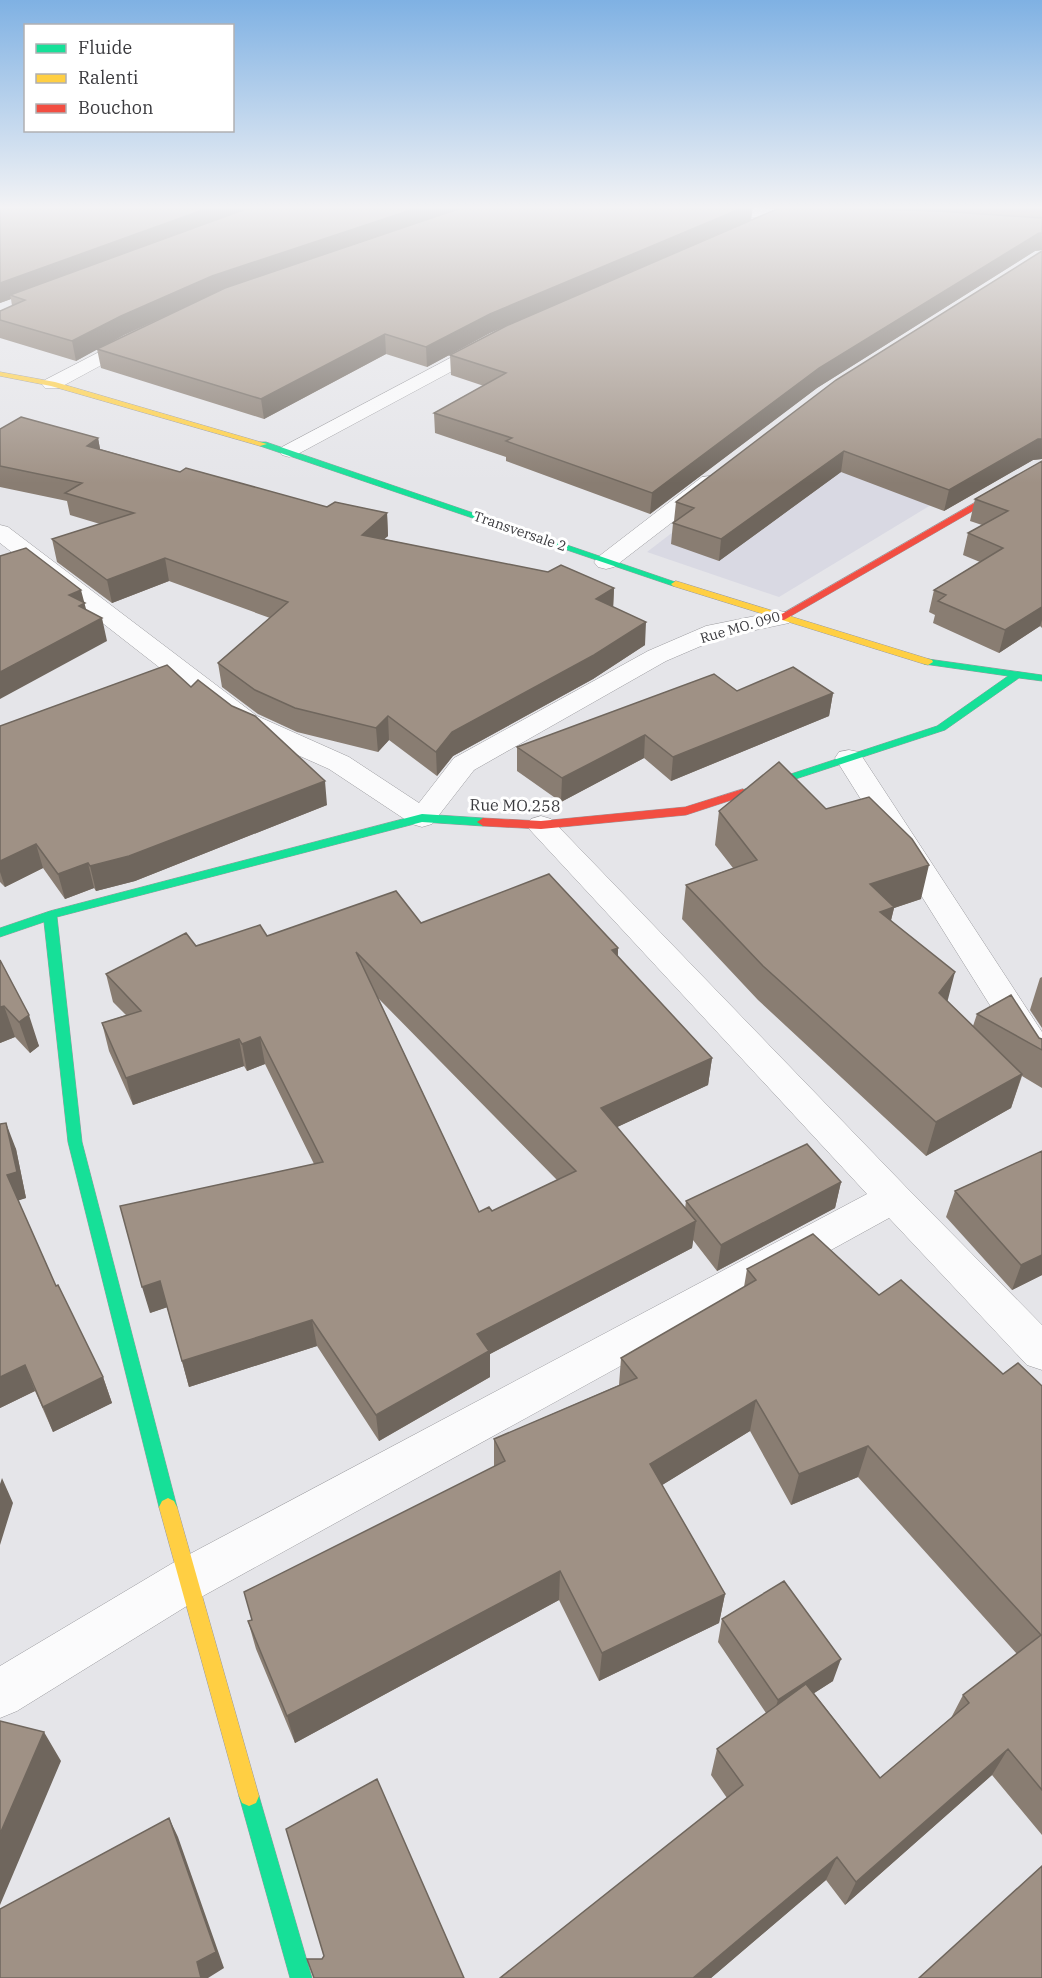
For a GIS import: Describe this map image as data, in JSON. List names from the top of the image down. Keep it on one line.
{"streets":{"street":["Transversale 2","Rue MO. 090","Rue MO.258"]},"crossings":[["Transversale 2","Rue MO. 090"],["Transversale 2","Rue MO.258"],["Rue MO. 090","Rue MO.258"]],"legend":["Fluide","Ralenti","Bouchon"]}
